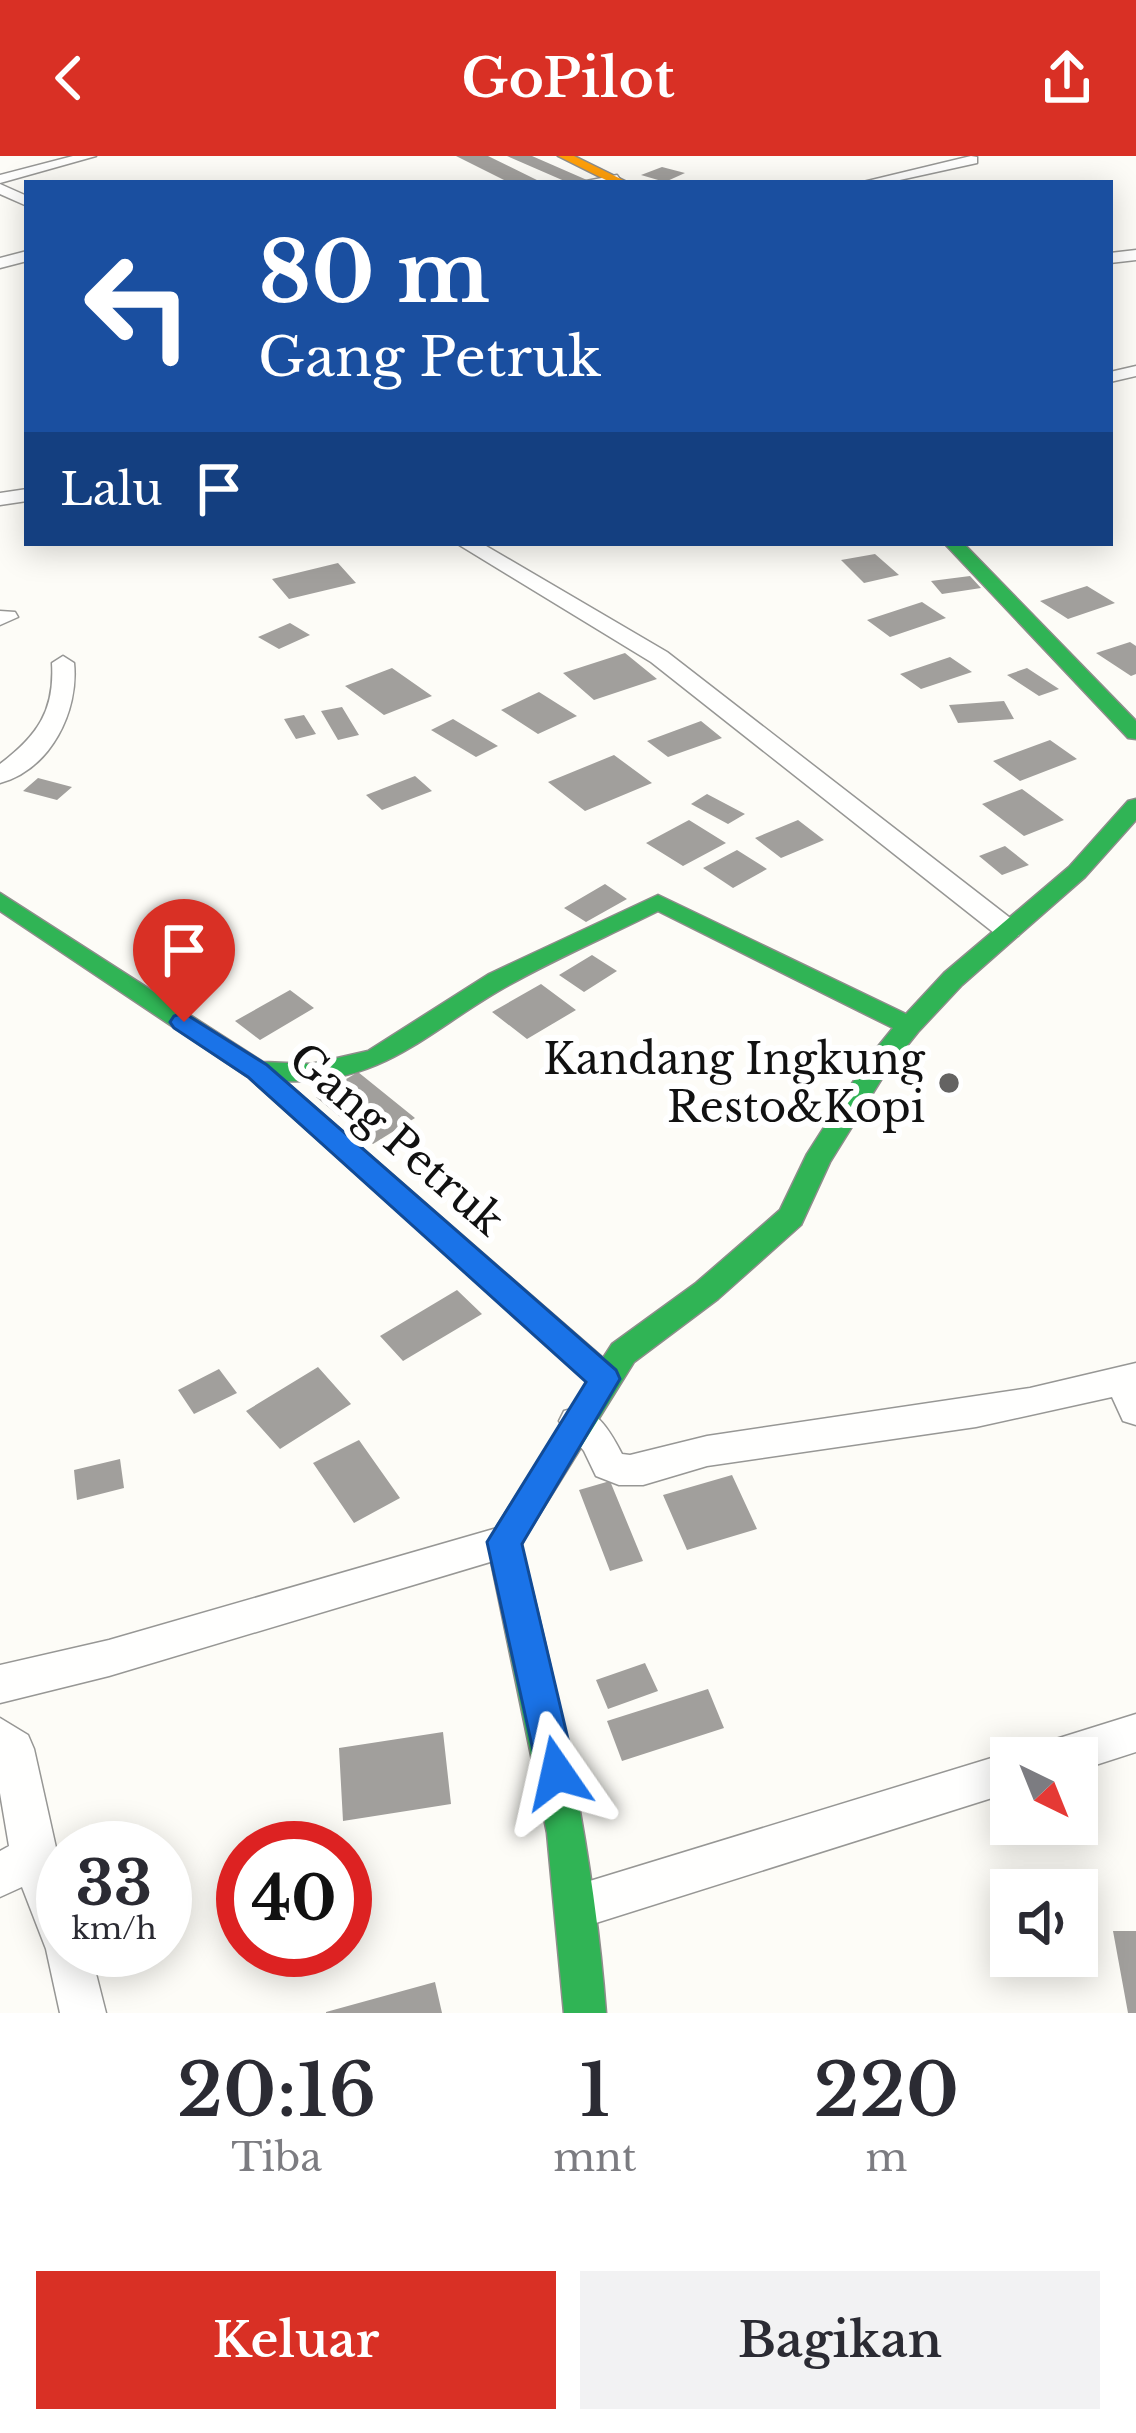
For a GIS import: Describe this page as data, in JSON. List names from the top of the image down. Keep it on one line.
{"streets":{"street":["Gang Petruk"]},"places":["Kandang Ingkung Resto&Kopi"],"north":"bottom right","page":{"header":"GoPilot","turn":["80 m","Gang Petruk"],"then":"Lalu","speed":"33 km/h","limit":"40","eta":["20:16","Tiba","1","mnt","220","m"],"buttons":["Keluar","Bagikan"]}}
